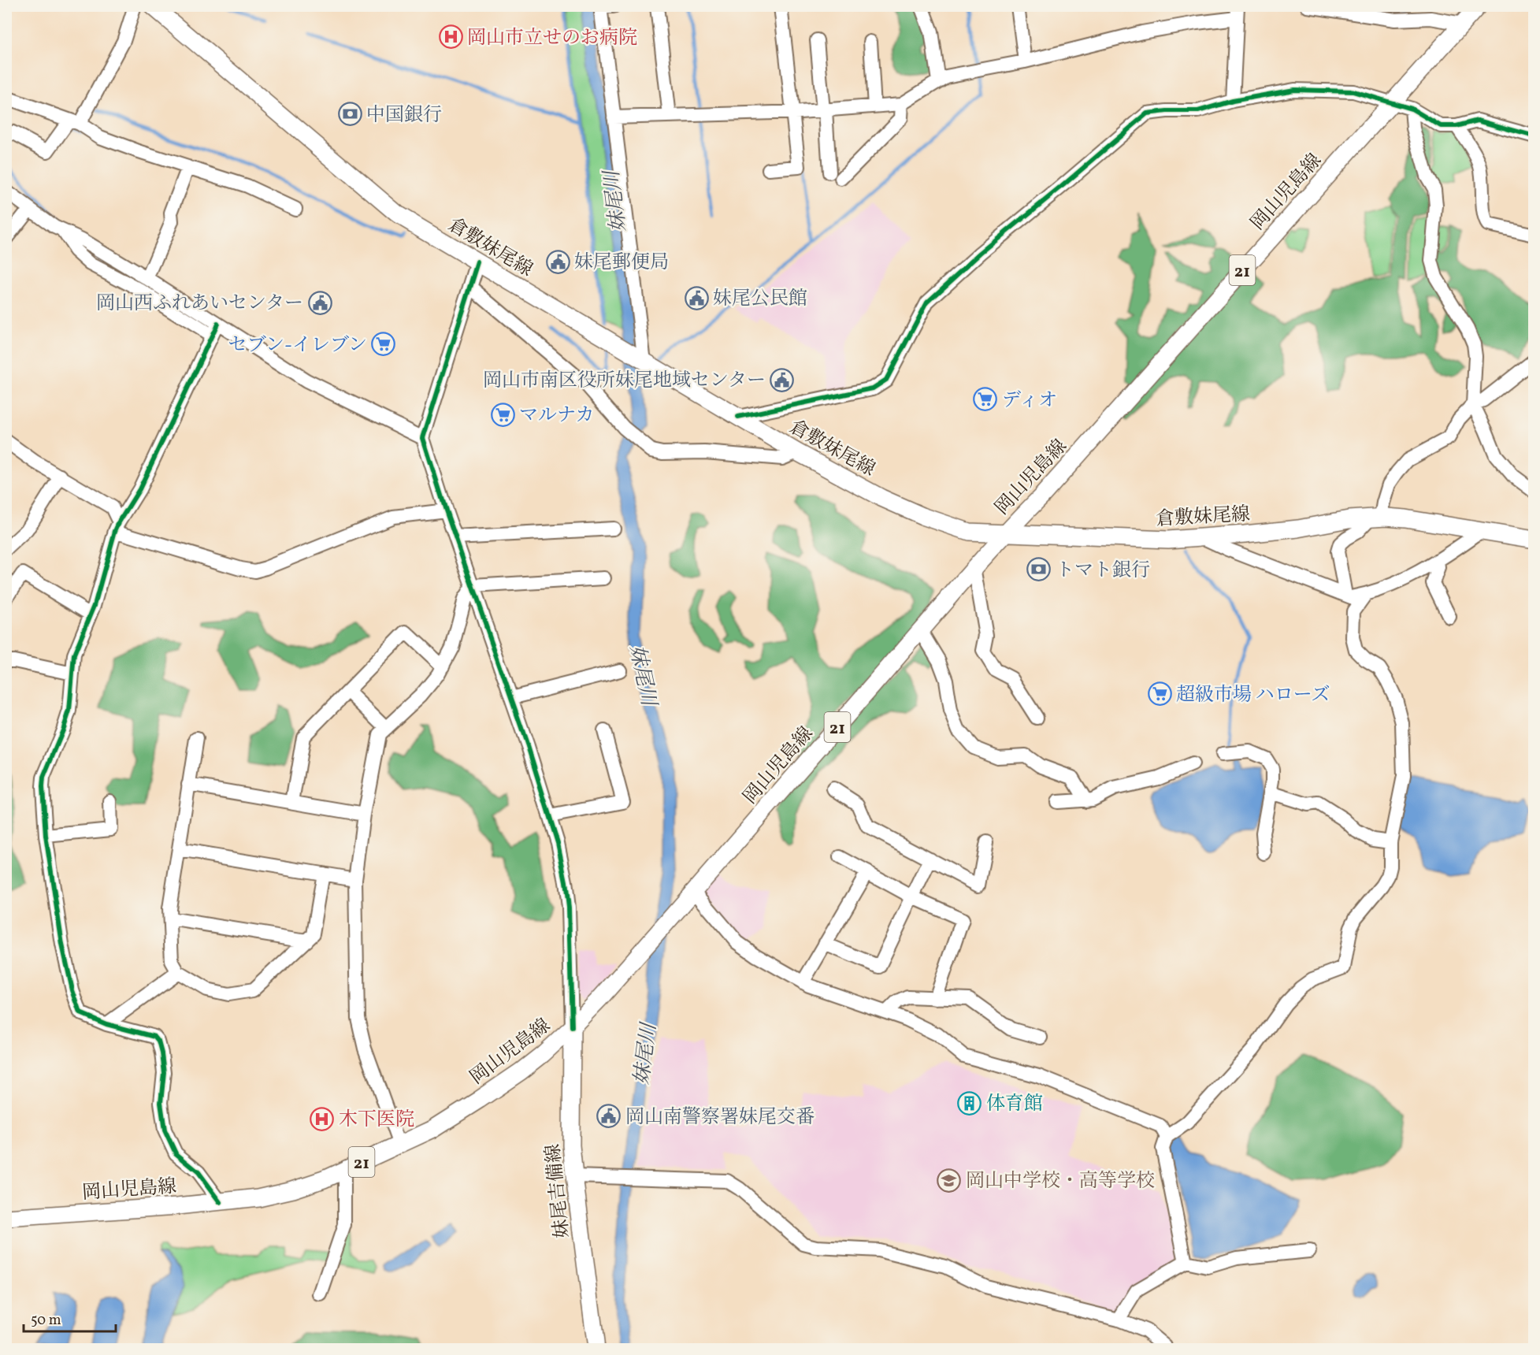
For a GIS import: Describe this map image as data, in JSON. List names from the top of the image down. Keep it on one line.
{"streets":{"main road":["岡山児島線","倉敷妹尾線","21","妹尾吉備線"]},"crossings":[["岡山児島線","倉敷妹尾線"],["岡山児島線","妹尾吉備線"]],"water":["妹尾川"],"places":{"hospital":["岡山市立せのお病院","木下医院"],"bank":["中国銀行","トマト銀行"],"public building":["妹尾郵便局","妹尾公民館","岡山西ふれあいセンター","岡山市南区役所妹尾地域センター","岡山南警察署妹尾交番"],"supermarket":["セブン-イレブン","ディオ","マルナカ","超級市場 ハローズ"],"building":["体育館"],"school or university":["岡山中学校・高等学校"]},"scale_bar":"50 m"}
